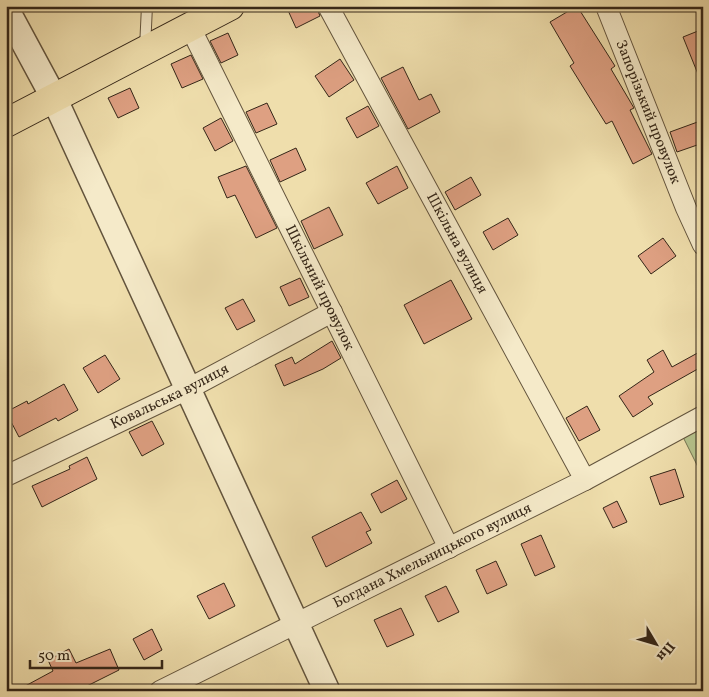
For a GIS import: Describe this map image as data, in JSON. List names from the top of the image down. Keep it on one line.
{"streets":{"street":["Запорізький провулок","Шкільна вулиця","Шкільний провулок","Ковальська вулиця","Богдана Хмельницького вулиця"]},"crossings":[["Шкільна вулиця","Богдана Хмельницького вулиця"],["Шкільний провулок","Ковальська вулиця"],["Шкільний провулок","Богдана Хмельницького вулиця"]],"scale_bar":"50 m","north":"bottom right"}
